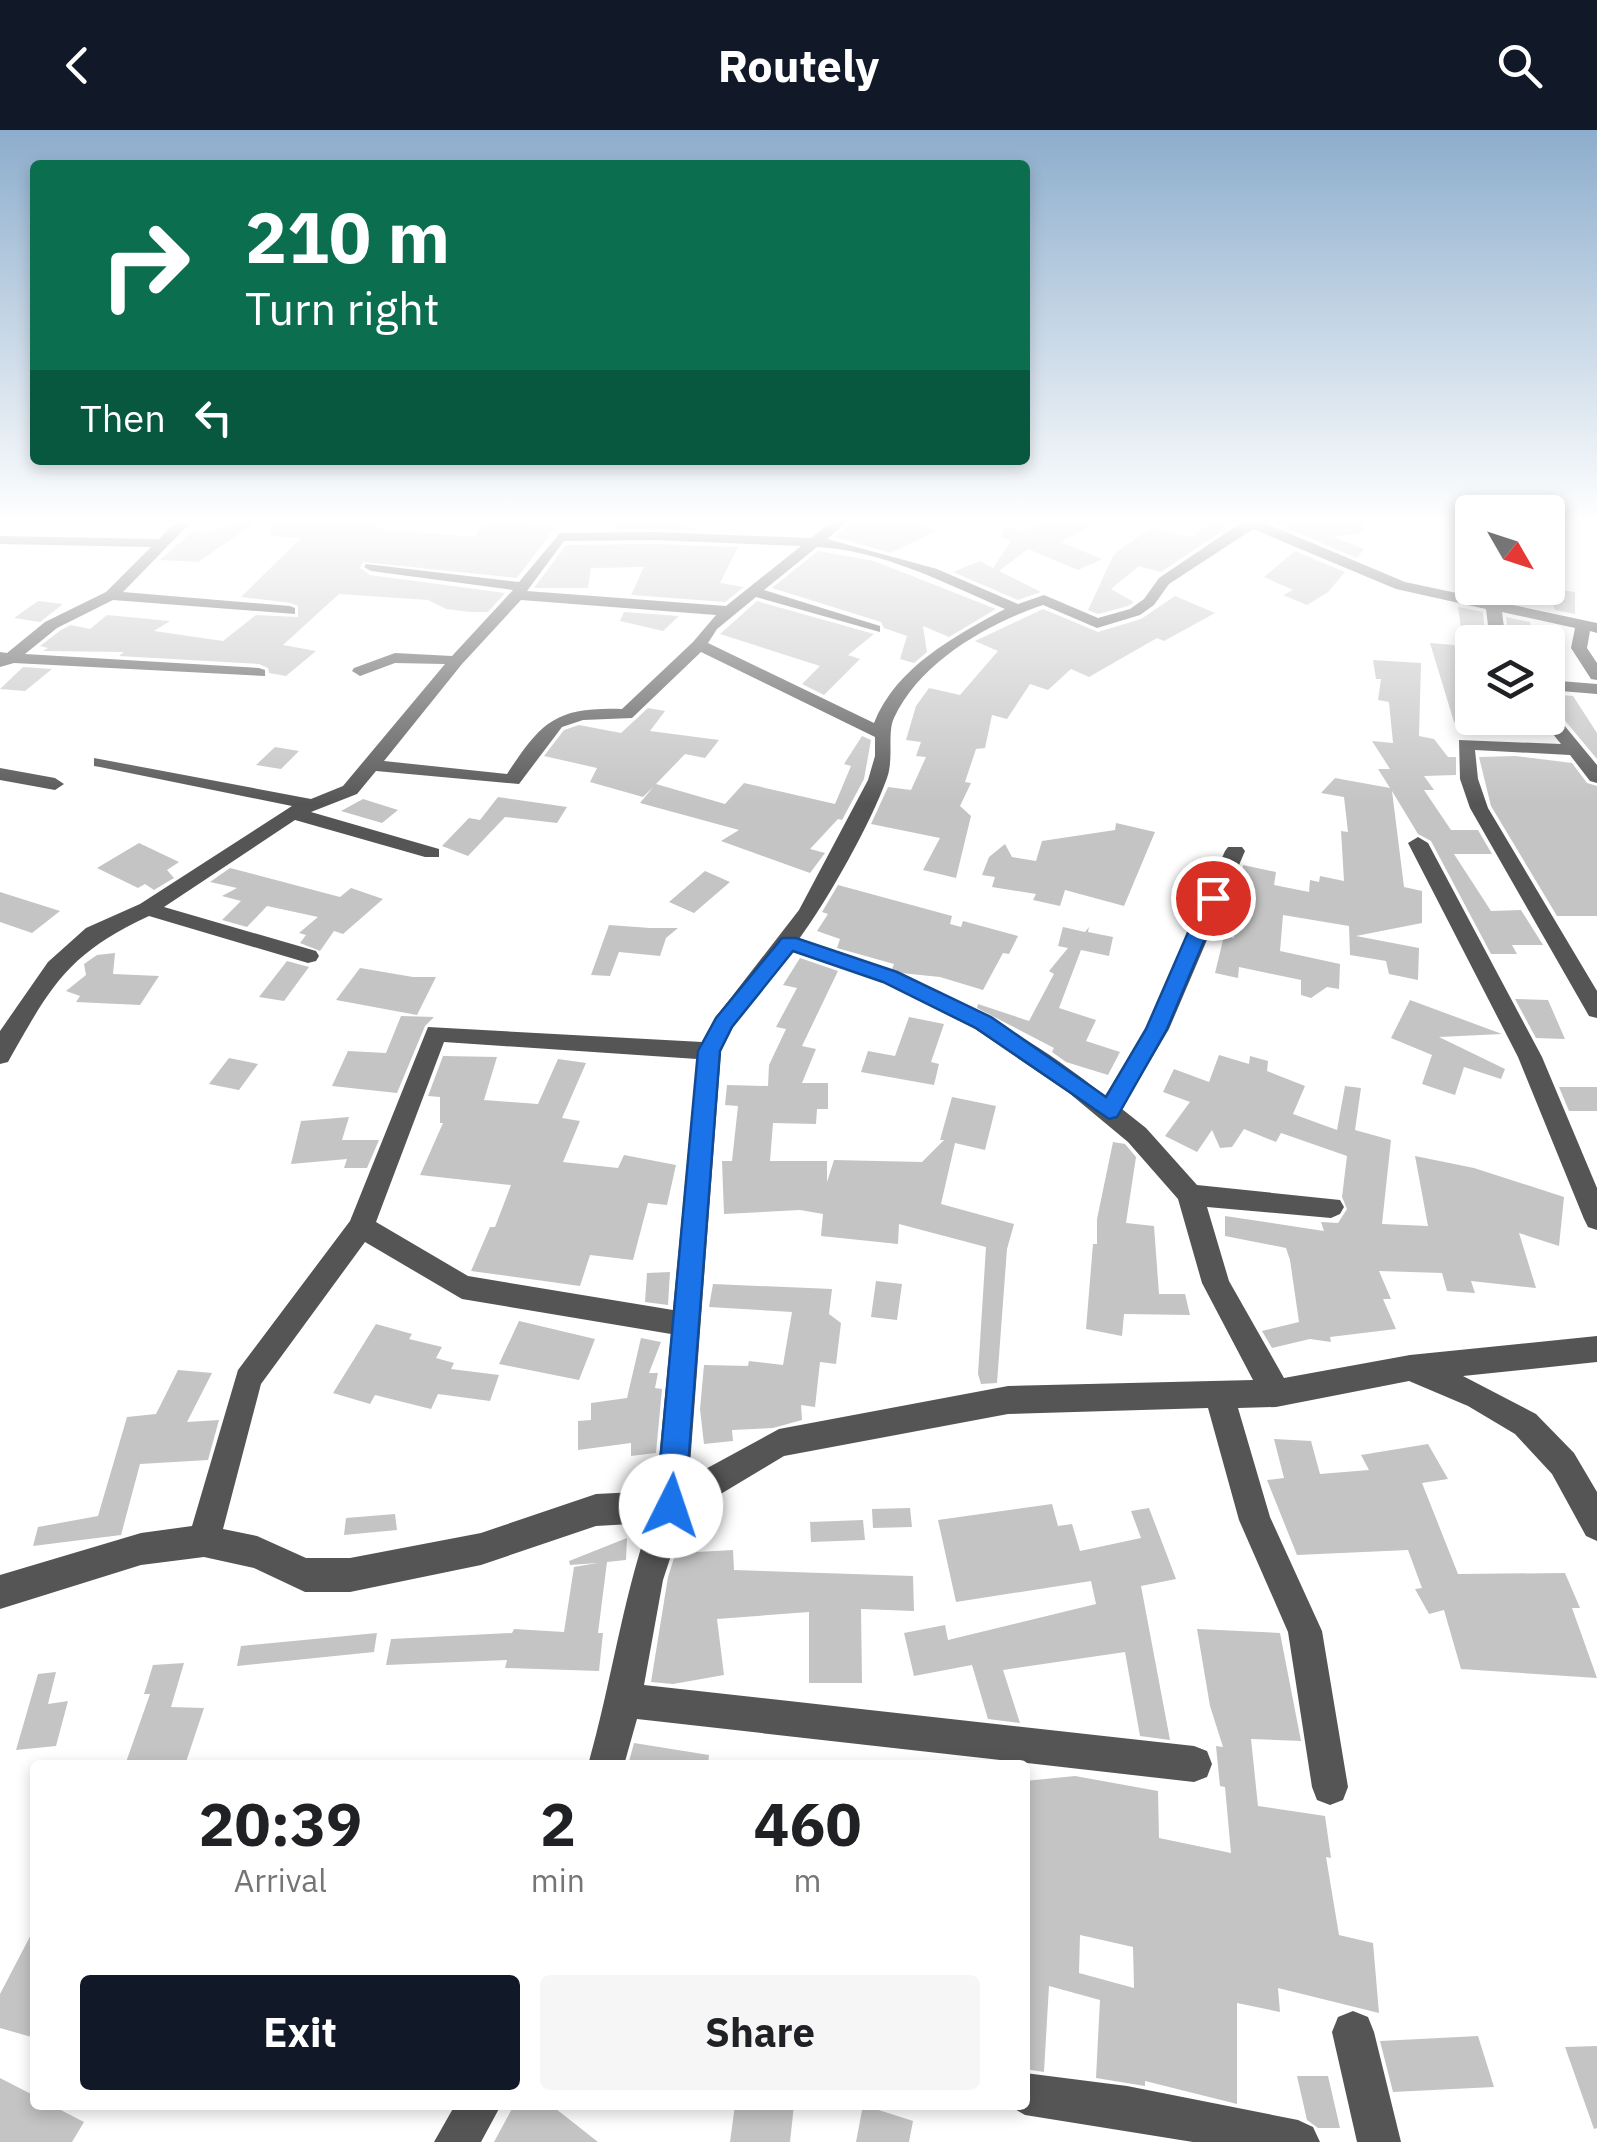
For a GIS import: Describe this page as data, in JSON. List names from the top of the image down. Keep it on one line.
{"north":"bottom right","page":{"header":"Routely","turn":["210 m","Turn right"],"then":"Then","eta":["20:39","Arrival","2","min","460","m"],"buttons":["Exit","Share"]}}
